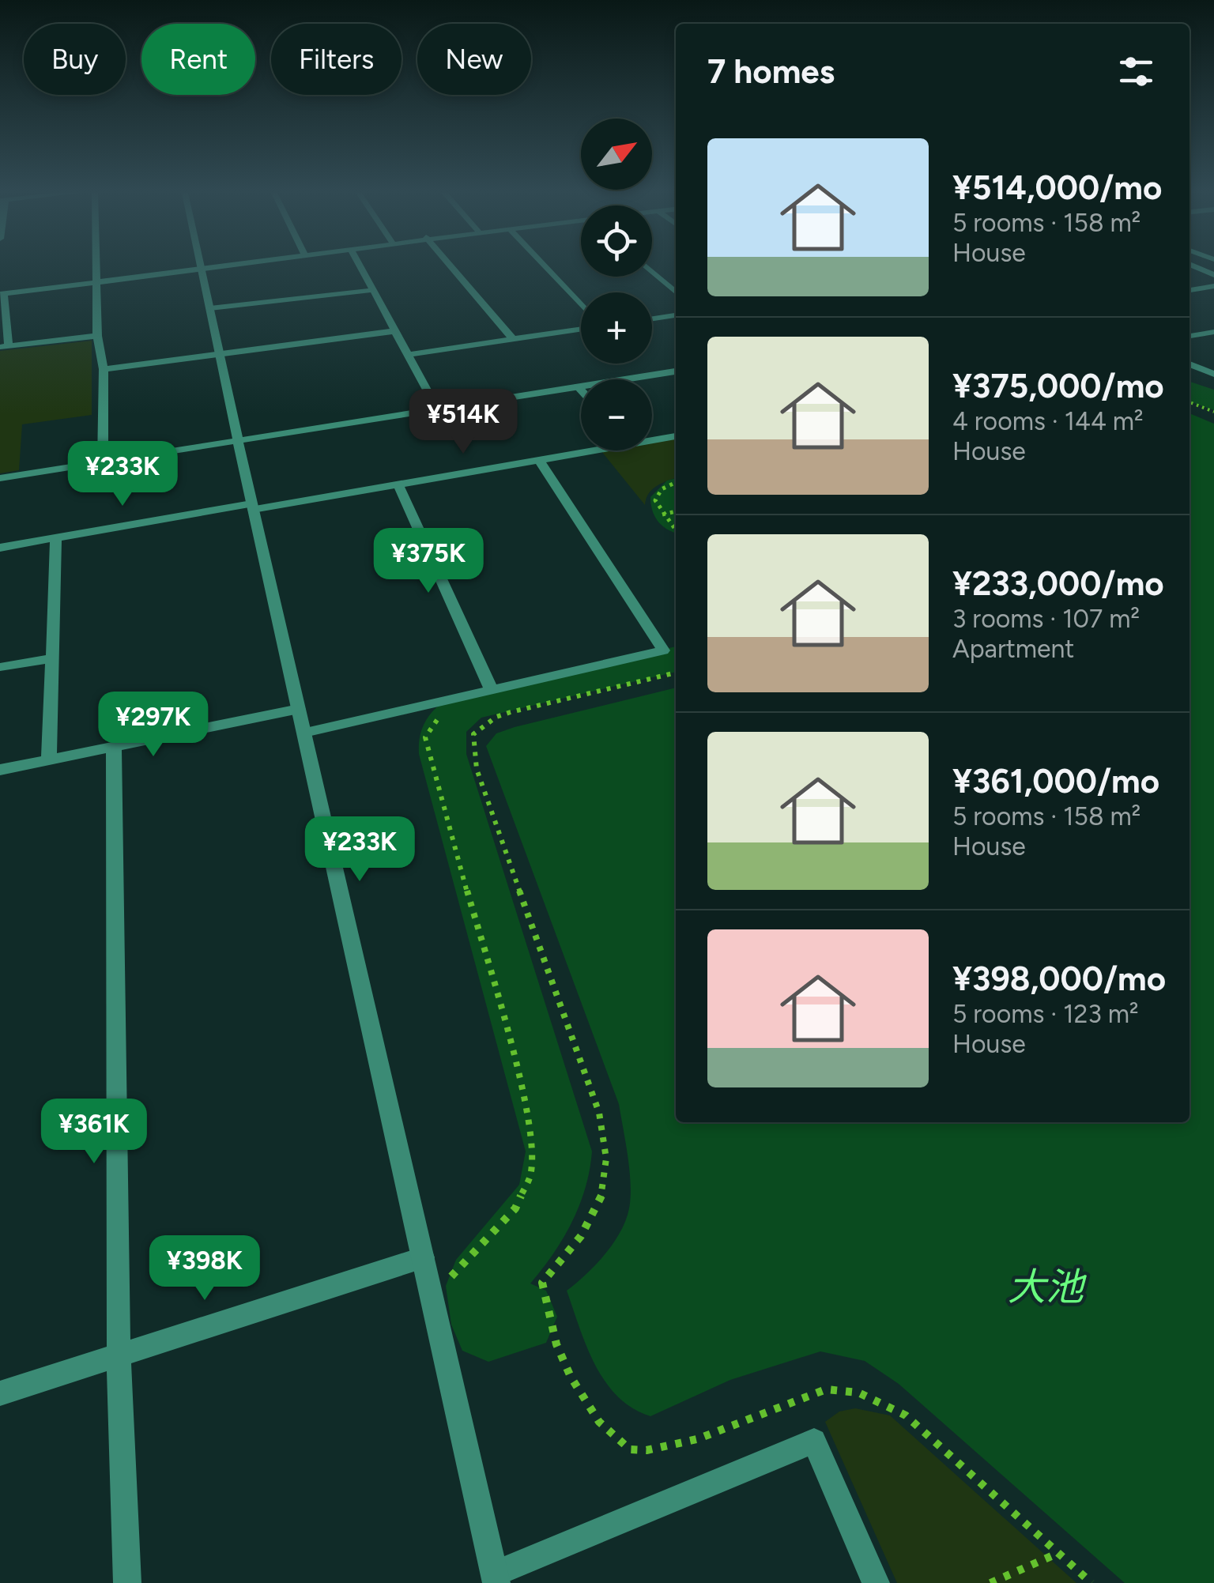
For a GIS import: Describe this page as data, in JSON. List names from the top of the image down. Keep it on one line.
{"water":["大池"],"north":"top right","page":{"chip":["Buy","Rent","Filters","New"],"heading":"7 homes","map_buttons":["+","−"],"list":[{"name":"¥514,000/mo","note":"5 rooms · 158 m² · House"},{"name":"¥375,000/mo","note":"4 rooms · 144 m² · House"},{"name":"¥233,000/mo","note":"3 rooms · 107 m² · Apartment"},{"name":"¥361,000/mo","note":"5 rooms · 158 m² · House"},{"name":"¥398,000/mo","note":"5 rooms · 123 m² · House"}],"price":["¥514K","¥233K","¥375K","¥297K","¥233K","¥361K","¥398K"]}}
